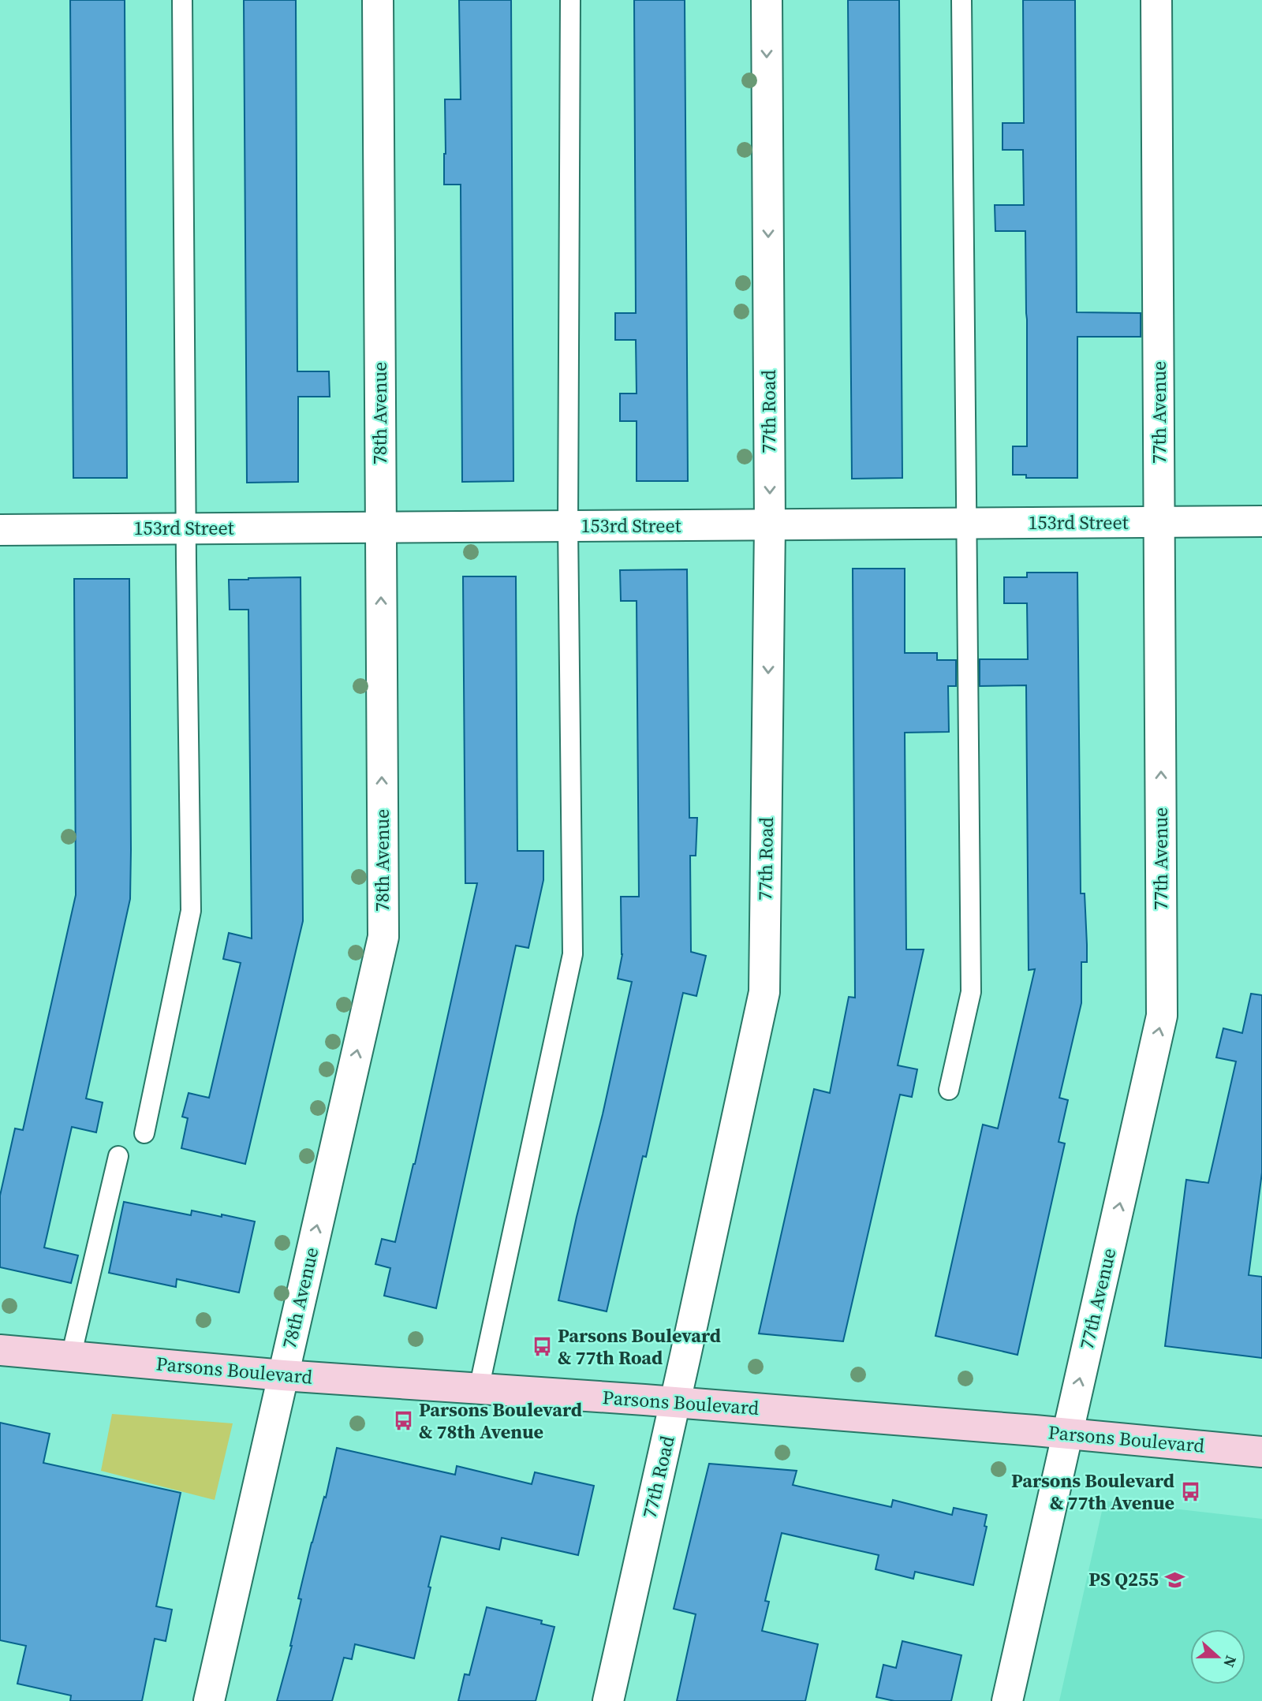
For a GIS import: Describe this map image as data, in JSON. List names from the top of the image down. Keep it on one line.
{"streets":{"main road":["Parsons Boulevard"],"street":["77th Road","77th Avenue","78th Avenue","153rd Street"]},"crossings":[["77th Road","153rd Street"],["77th Road","Parsons Boulevard"],["77th Avenue","153rd Street"],["77th Avenue","Parsons Boulevard"],["78th Avenue","153rd Street"],["78th Avenue","Parsons Boulevard"]],"one_way":["77th Road","77th Avenue","78th Avenue"],"places":{"bus stop":["Parsons Boulevard & 77th Road","Parsons Boulevard & 78th Avenue","Parsons Boulevard & 77th Avenue"],"school or university":["PS Q255"]},"north":"right"}
